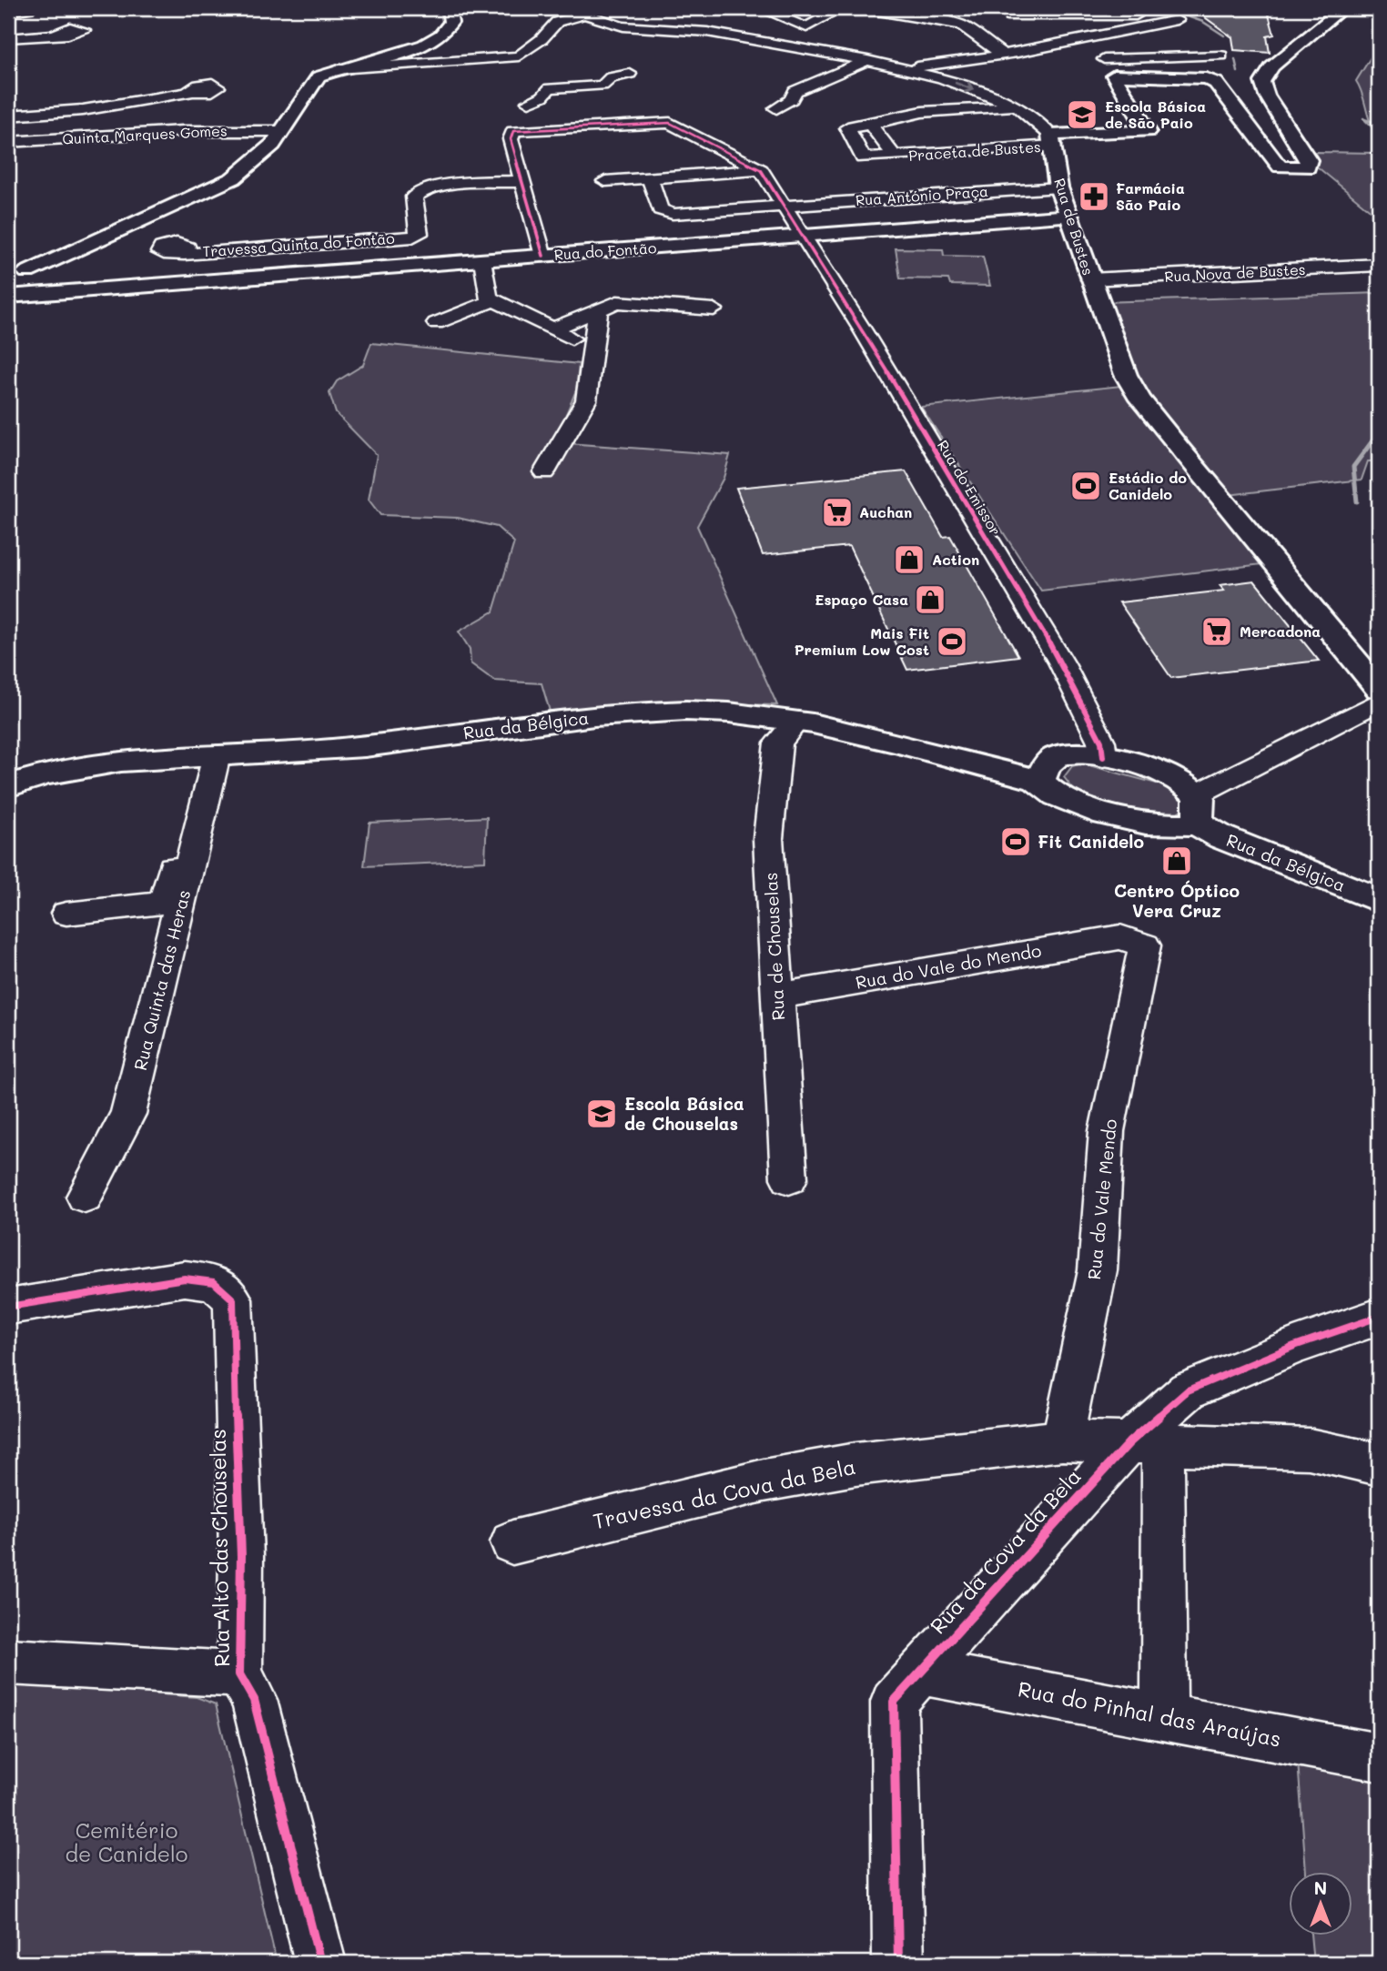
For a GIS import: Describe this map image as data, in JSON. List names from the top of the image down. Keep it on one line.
{"streets":{"main road":["Rua de Bustes","Rua do Fontão","Rua da Bélgica"],"street":["Quinta Marques Gomes","Praceta de Bustes","Rua António Praça","Travessa Quinta do Fontão","Rua Nova de Bustes","Rua do Emissor","Rua de Chouselas","Rua do Vale do Mendo","Rua Quinta das Heras","Rua do Vale Mendo","Travessa da Cova da Bela","Rua Alto das Chouselas","Rua da Cova da Bela","Rua do Pinhal das Araújas"]},"crossings":[["Praceta de Bustes","Rua de Bustes"],["Rua António Praça","Rua de Bustes"],["Rua António Praça","Rua do Emissor"],["Rua de Bustes","Rua do Fontão"],["Rua de Bustes","Rua Nova de Bustes"],["Rua do Fontão","Rua do Emissor"],["Rua do Emissor","Rua da Bélgica"],["Rua da Bélgica","Rua de Chouselas"],["Rua da Bélgica","Rua Quinta das Heras"],["Rua de Chouselas","Rua do Vale do Mendo"],["Rua do Vale do Mendo","Rua do Vale Mendo"],["Rua do Vale Mendo","Travessa da Cova da Bela"],["Travessa da Cova da Bela","Rua da Cova da Bela"],["Rua da Cova da Bela","Rua do Pinhal das Araújas"]],"parks":["Cemitério de Canidelo"],"places":{"school or university":["Escola Básica de São Paio","Escola Básica de Chouselas"],"pharmacy":["Farmácia São Paio"],"sports":["Estádio do Canidelo","Mais Fit Premium Low Cost","Fit Canidelo"],"supermarket":["Auchan","Mercadona"],"shop":["Action","Espaço Casa","Centro Óptico Vera Cruz"]},"north":"top"}
